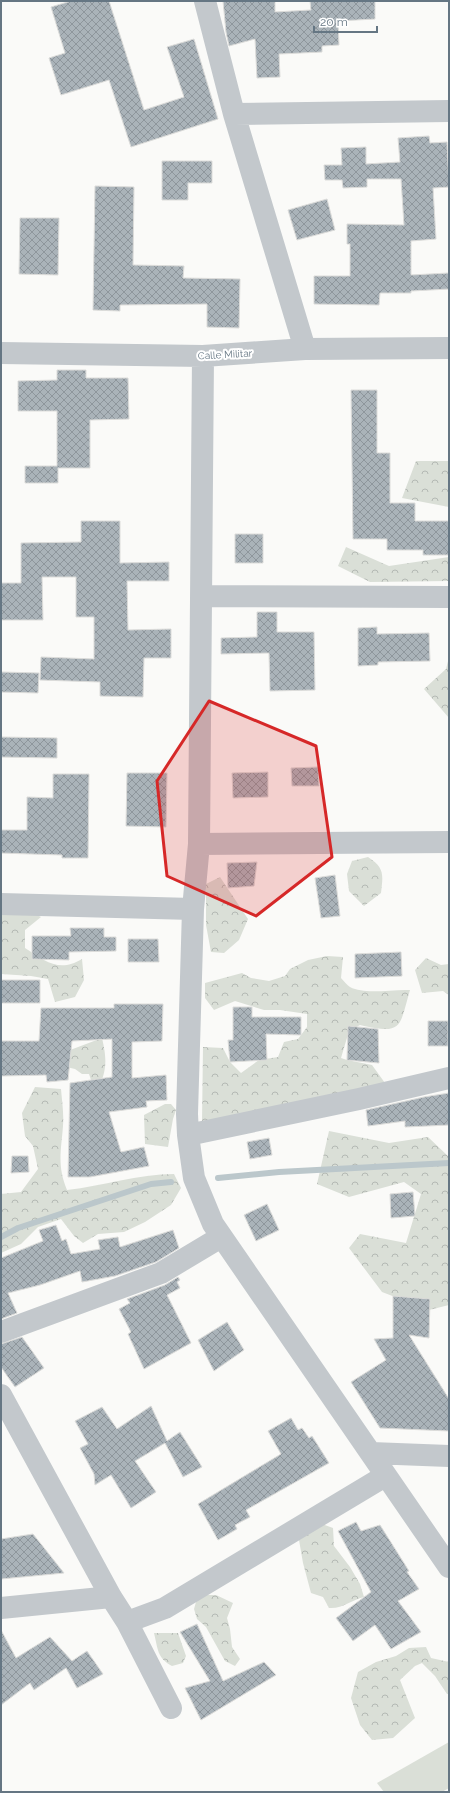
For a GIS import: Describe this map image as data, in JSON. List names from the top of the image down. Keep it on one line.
{"streets":{"street":["Calle Militar"]},"scale_bar":"20 m"}
